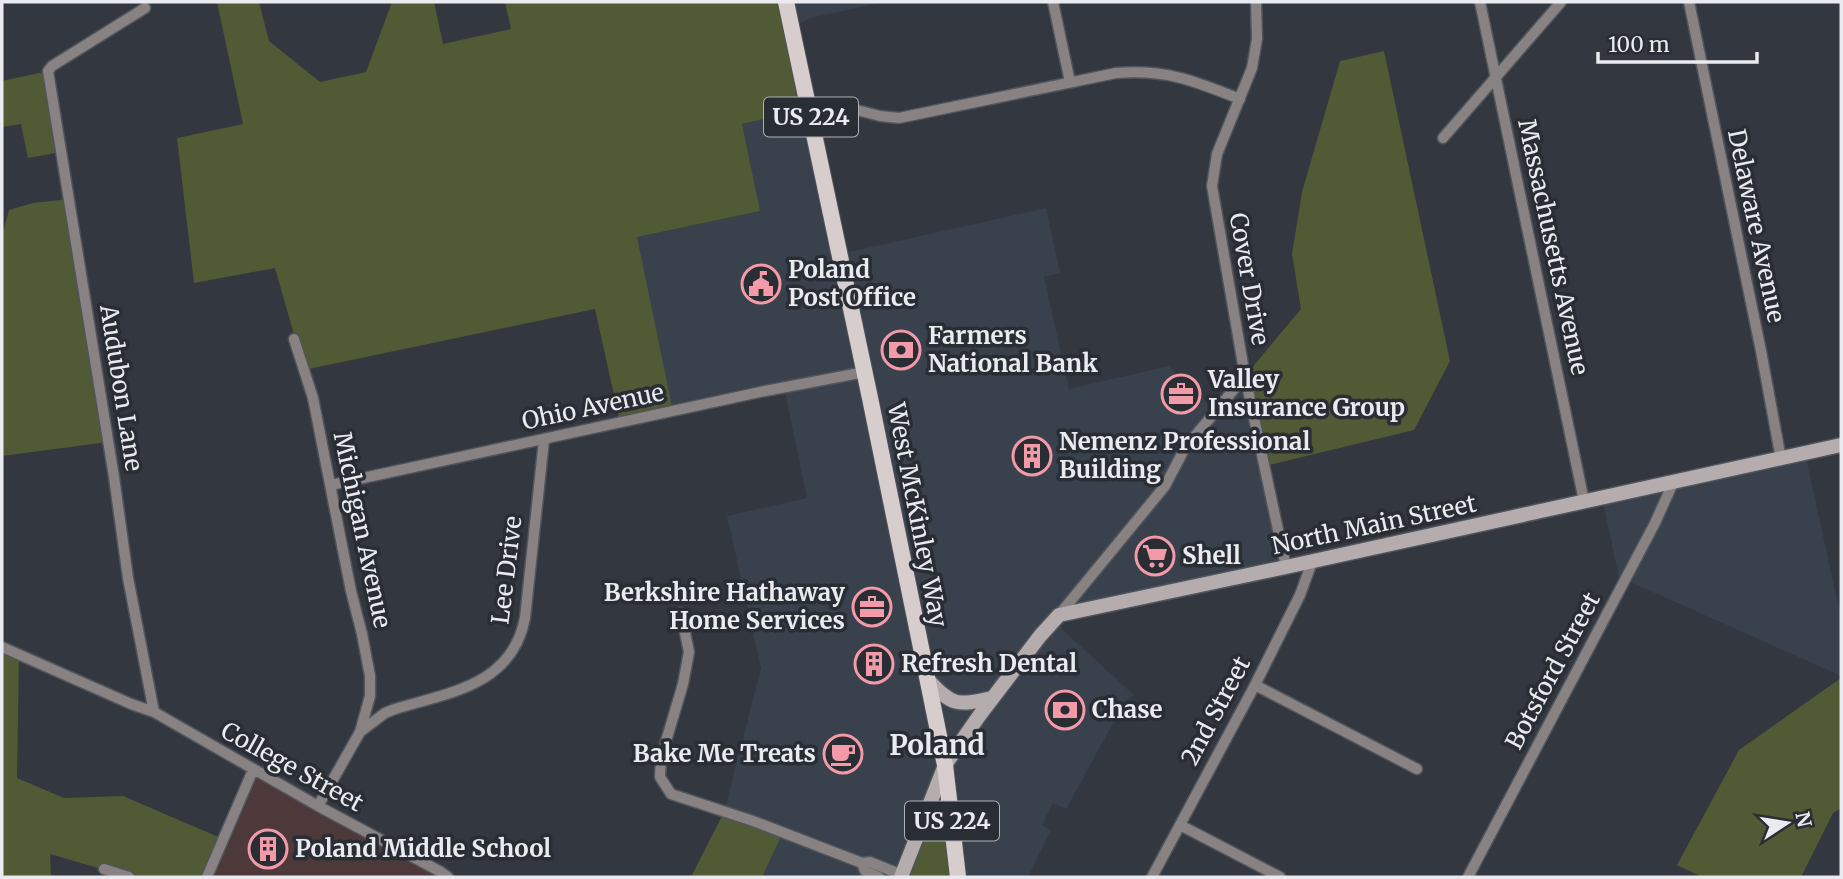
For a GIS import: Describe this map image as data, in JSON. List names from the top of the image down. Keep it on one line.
{"streets":{"main road":["US 224","West McKinley Way","North Main Street"],"street":["Delaware Avenue","Massachusetts Avenue","Cover Drive","Audubon Lane","Ohio Avenue","Michigan Avenue","Lee Drive","Botsford Street","2nd Street","College Street"]},"crossings":[["US 224","West McKinley Way"],["Delaware Avenue","North Main Street"],["Massachusetts Avenue","North Main Street"],["Cover Drive","North Main Street"],["Audubon Lane","College Street"],["Ohio Avenue","West McKinley Way"],["Ohio Avenue","Michigan Avenue"],["Ohio Avenue","Lee Drive"],["North Main Street","Botsford Street"],["North Main Street","2nd Street"],["Michigan Avenue","Lee Drive"],["Lee Drive","College Street"]],"districts":["Poland"],"places":{"public building":["Poland Post Office"],"bank":["Farmers National Bank","Chase"],"office":["Valley Insurance Group","Berkshire Hathaway Home Services"],"building":["Nemenz Professional Building","Refresh Dental","Poland Middle School"],"supermarket":["Shell"],"cafe":["Bake Me Treats"]},"scale_bar":"100 m","north":"right"}
